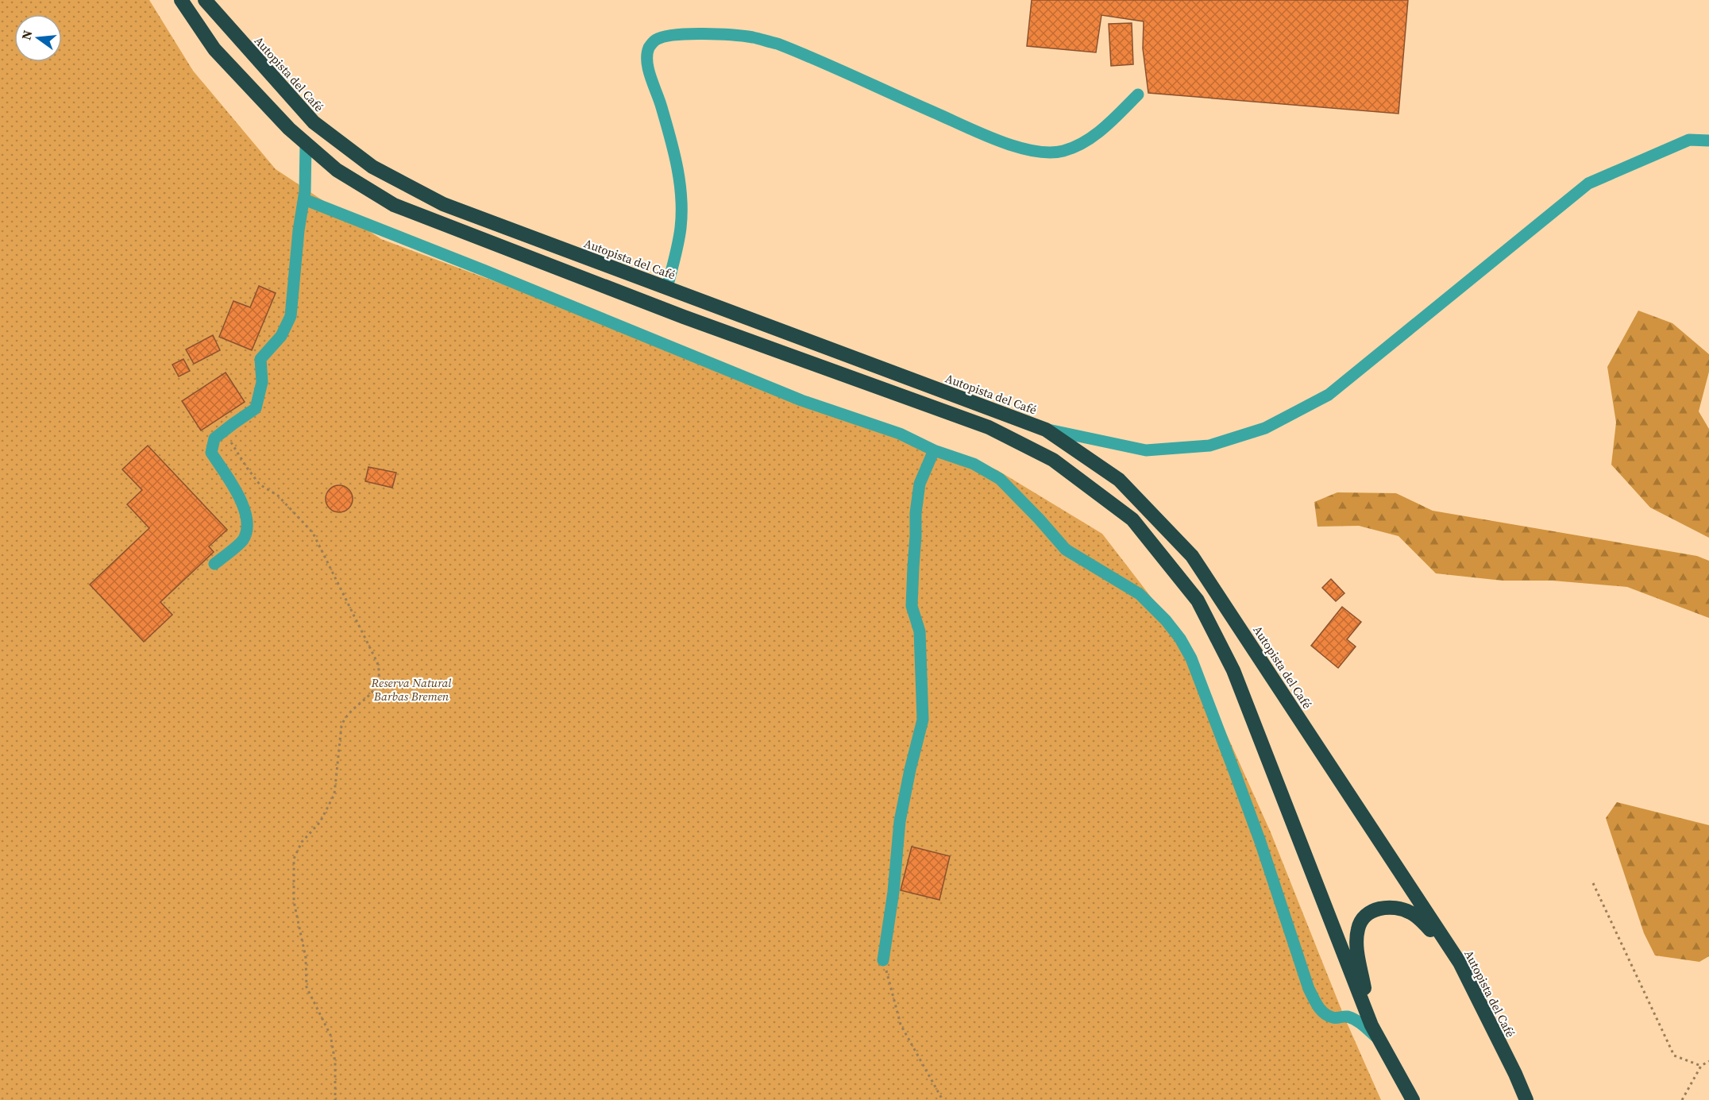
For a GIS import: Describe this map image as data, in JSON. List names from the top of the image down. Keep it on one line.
{"streets":{"highway":["Autopista del Café"]},"parks":["Reserva Natural Barbas Bremen"],"north":"left"}
